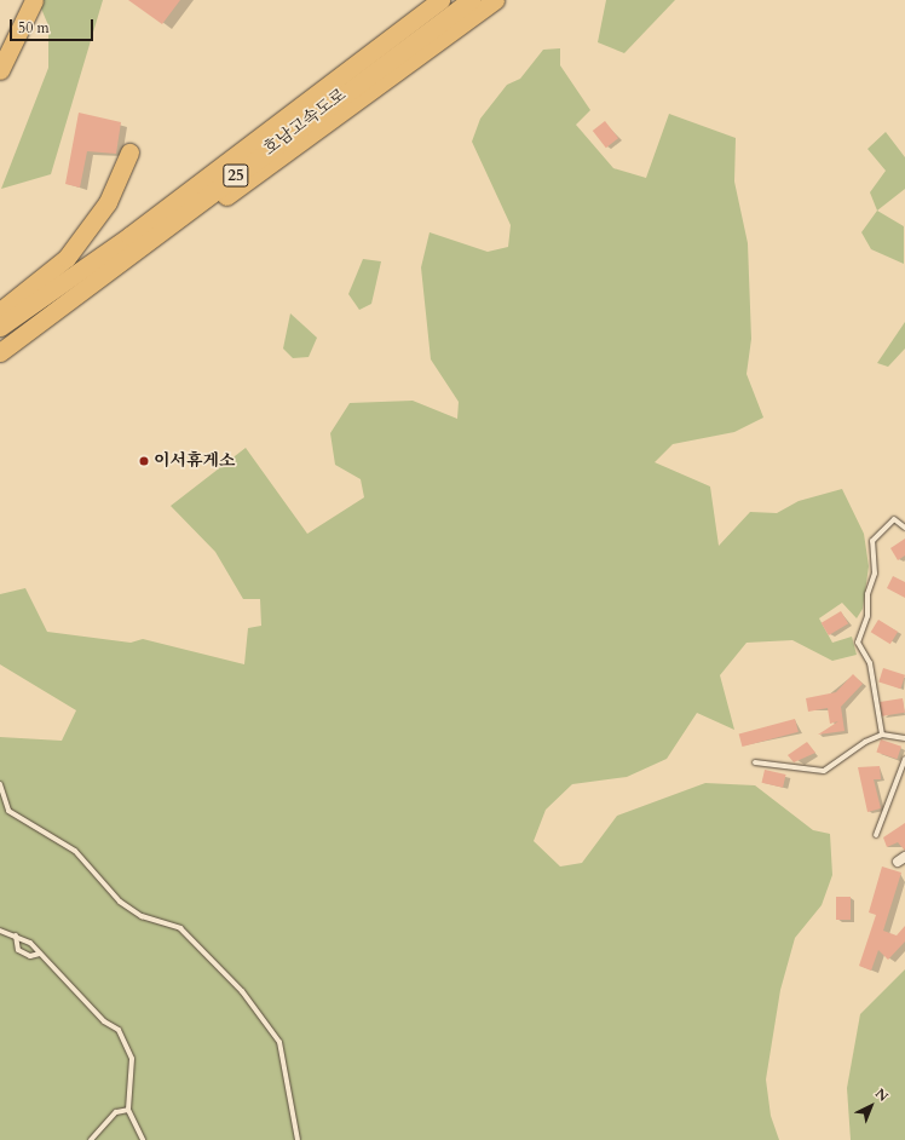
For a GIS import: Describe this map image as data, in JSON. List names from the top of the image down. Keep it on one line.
{"streets":{"highway":["호남고속도로","25"]},"places":["이서휴게소"],"scale_bar":"50 m","north":"top right"}
